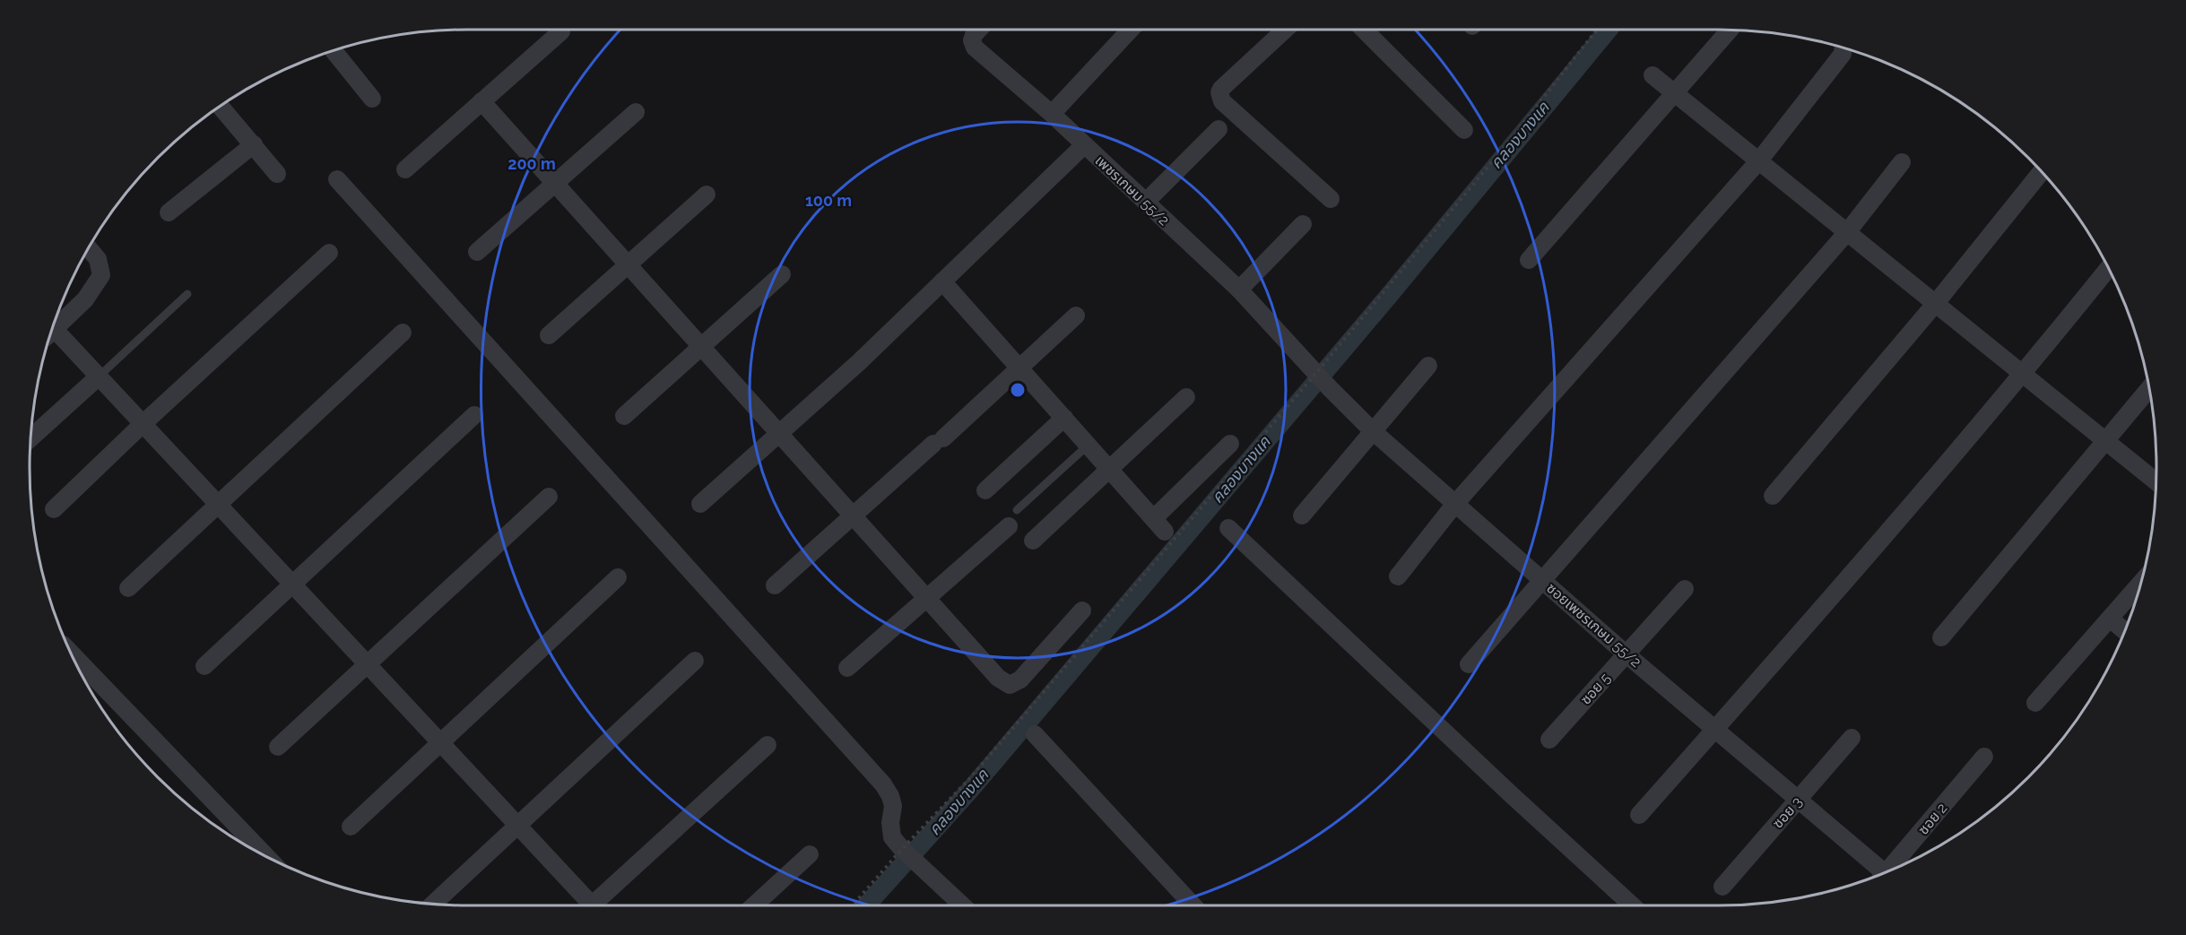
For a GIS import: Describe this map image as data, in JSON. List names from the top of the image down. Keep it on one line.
{"streets":{"street":["เพชรเกษม 55/2","ซอยเพชรเกษม 55/2","ซอย 5","ซอย 3","ซอย 2"]},"crossings":[["เพชรเกษม 55/2","ซอยเพชรเกษม 55/2"],["ซอยเพชรเกษม 55/2","ซอย 5"],["ซอยเพชรเกษม 55/2","ซอย 3"]],"water":["คลองบางแค"],"rings":["200 m","100 m"]}
